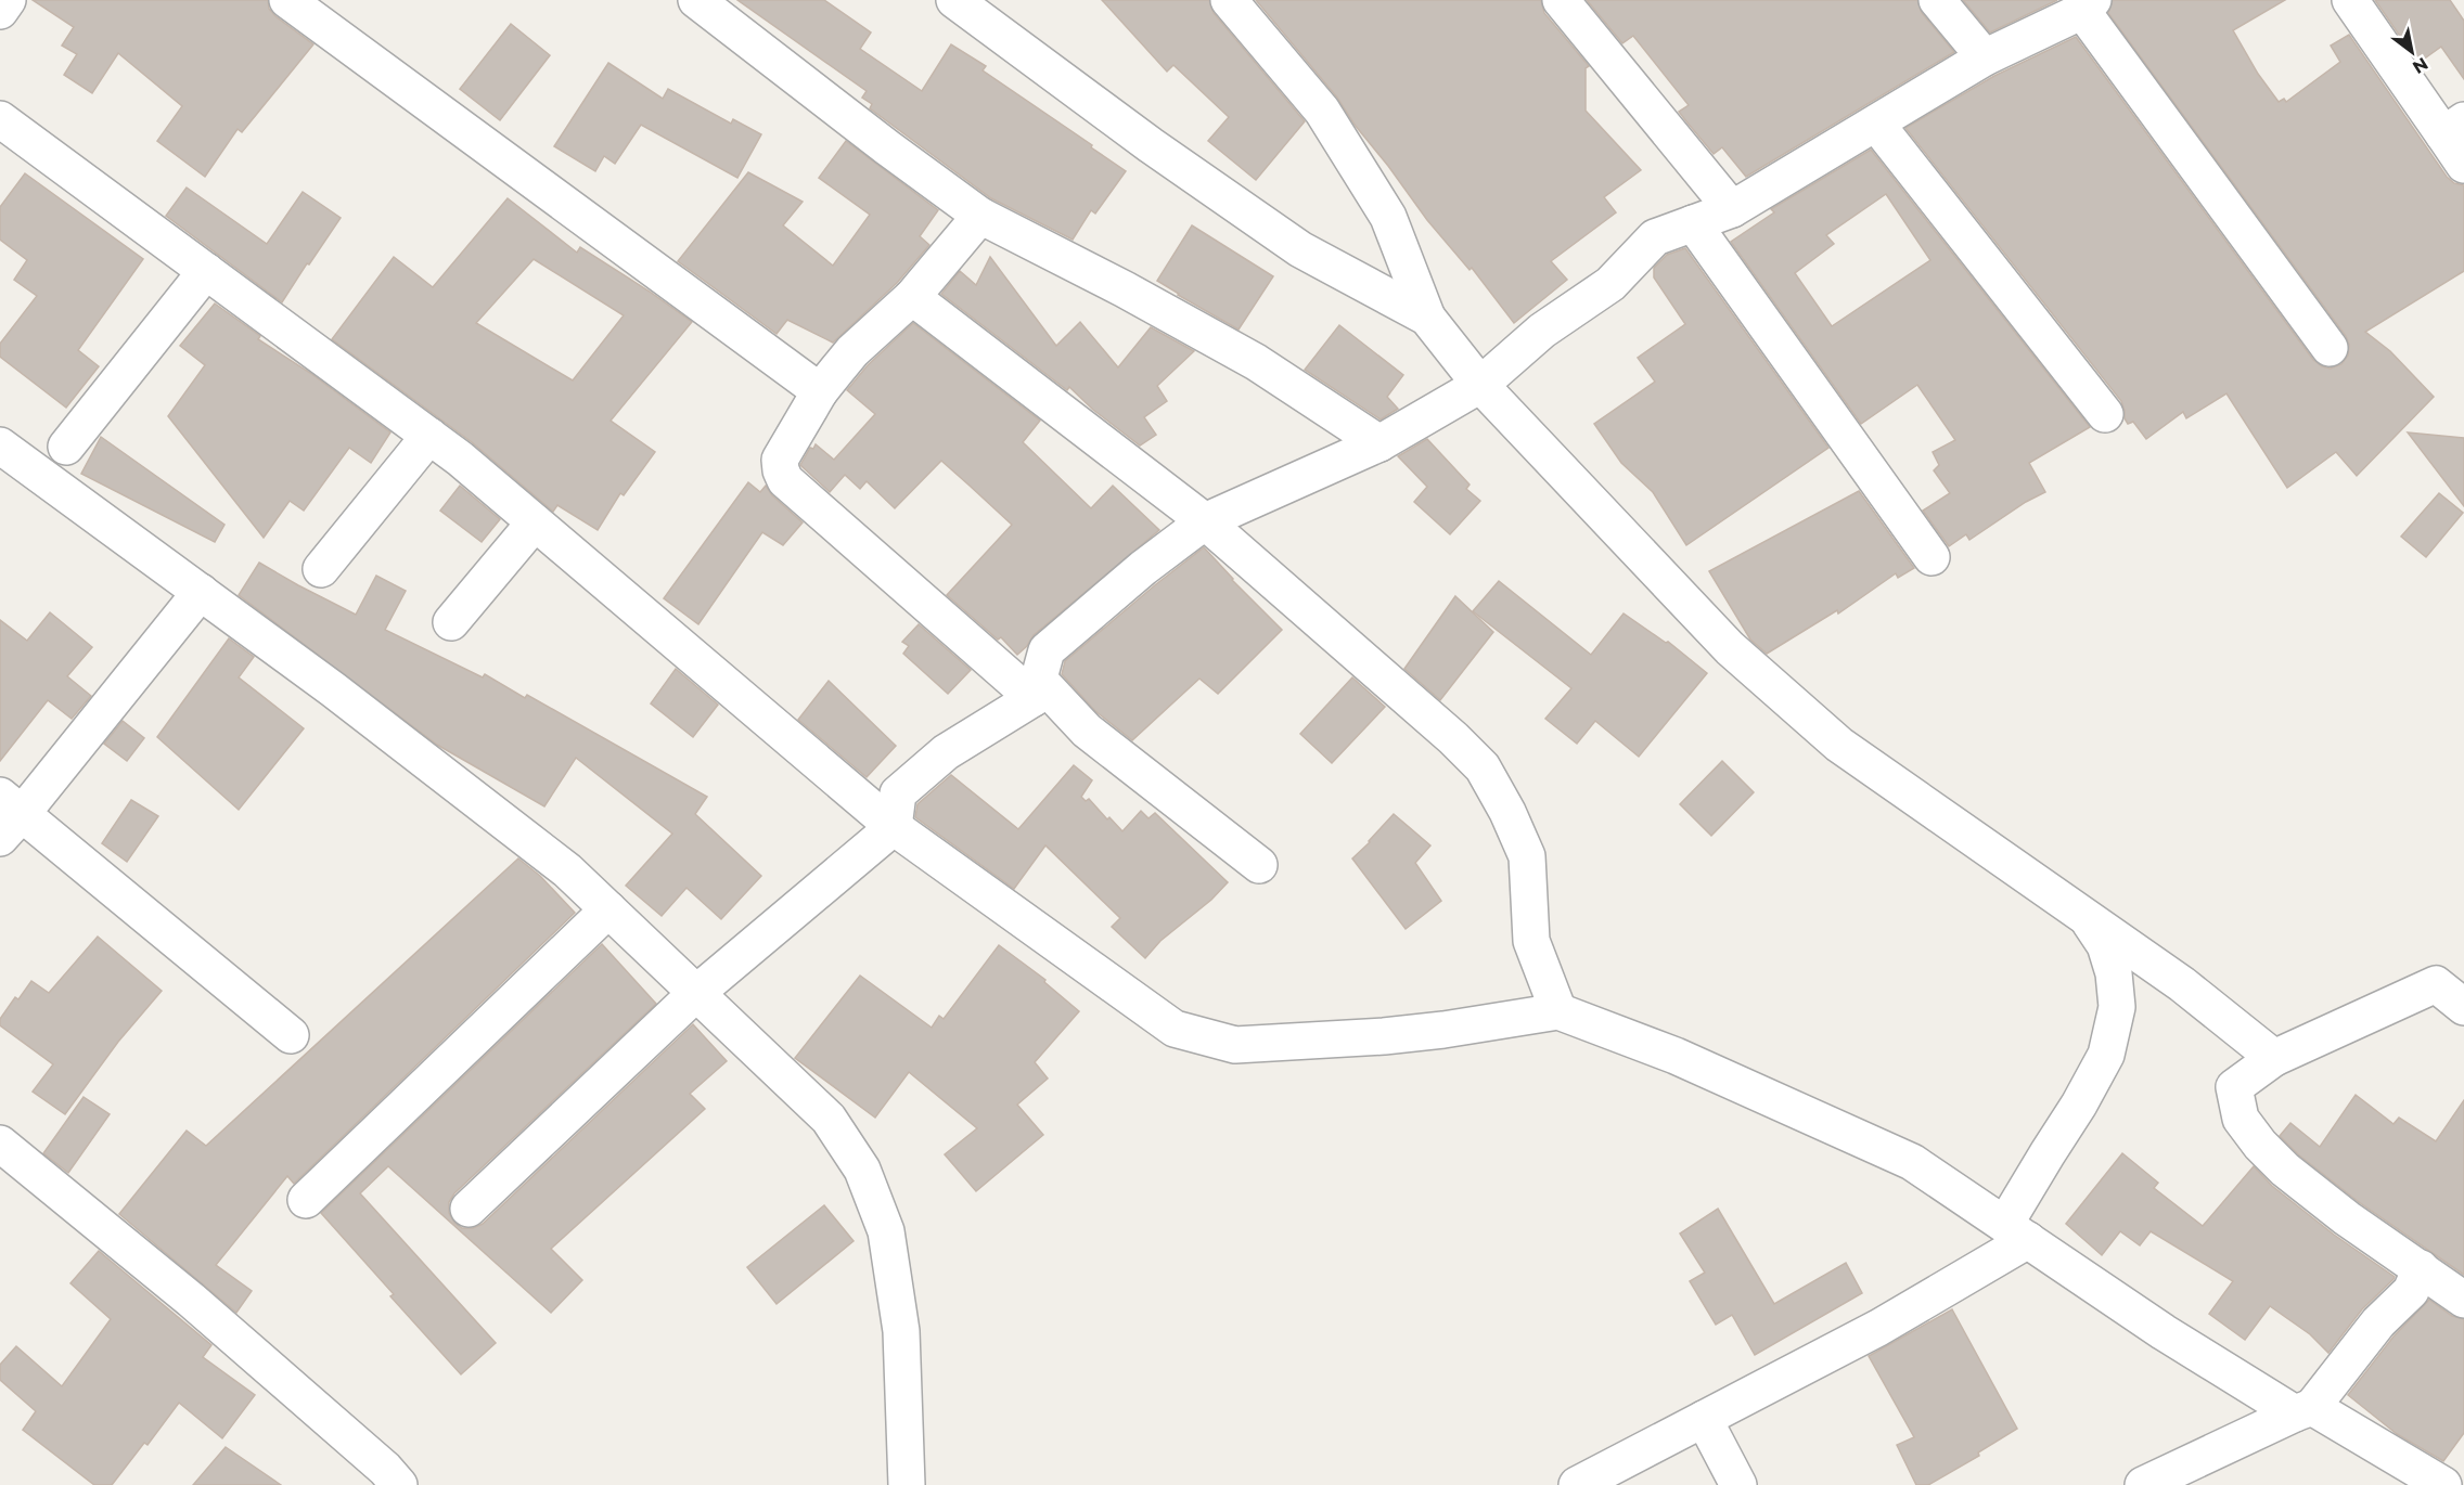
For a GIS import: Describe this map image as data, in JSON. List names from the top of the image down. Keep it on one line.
{"north":"bottom right"}
